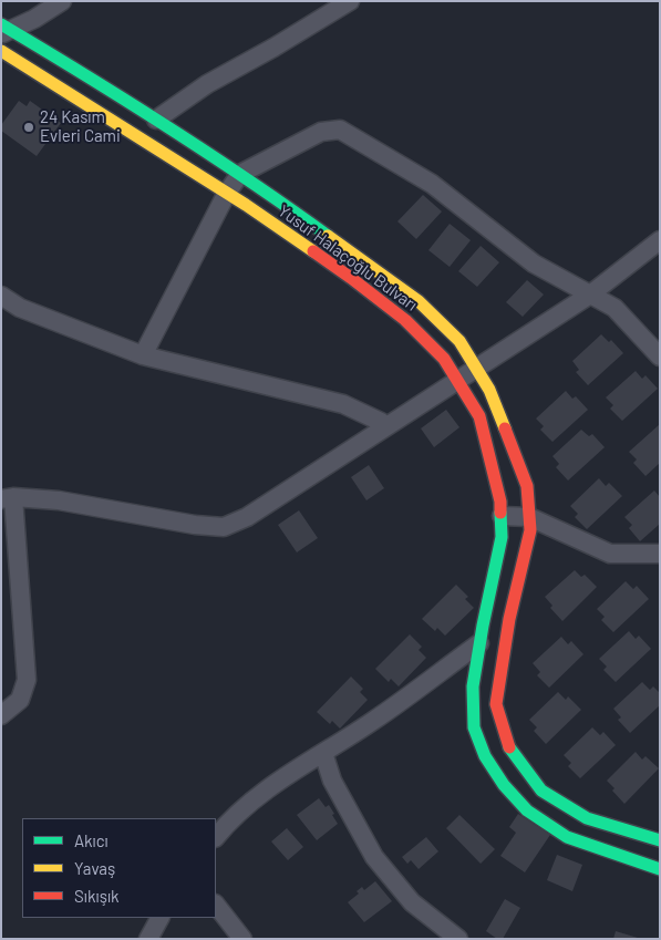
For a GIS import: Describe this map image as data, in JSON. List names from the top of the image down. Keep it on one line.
{"streets":{"street":["Yusuf Halaçoğlu Bulvarı"]},"places":["24 Kasım Evleri Cami"],"legend":["Akıcı","Yavaş","Sıkışık"]}
